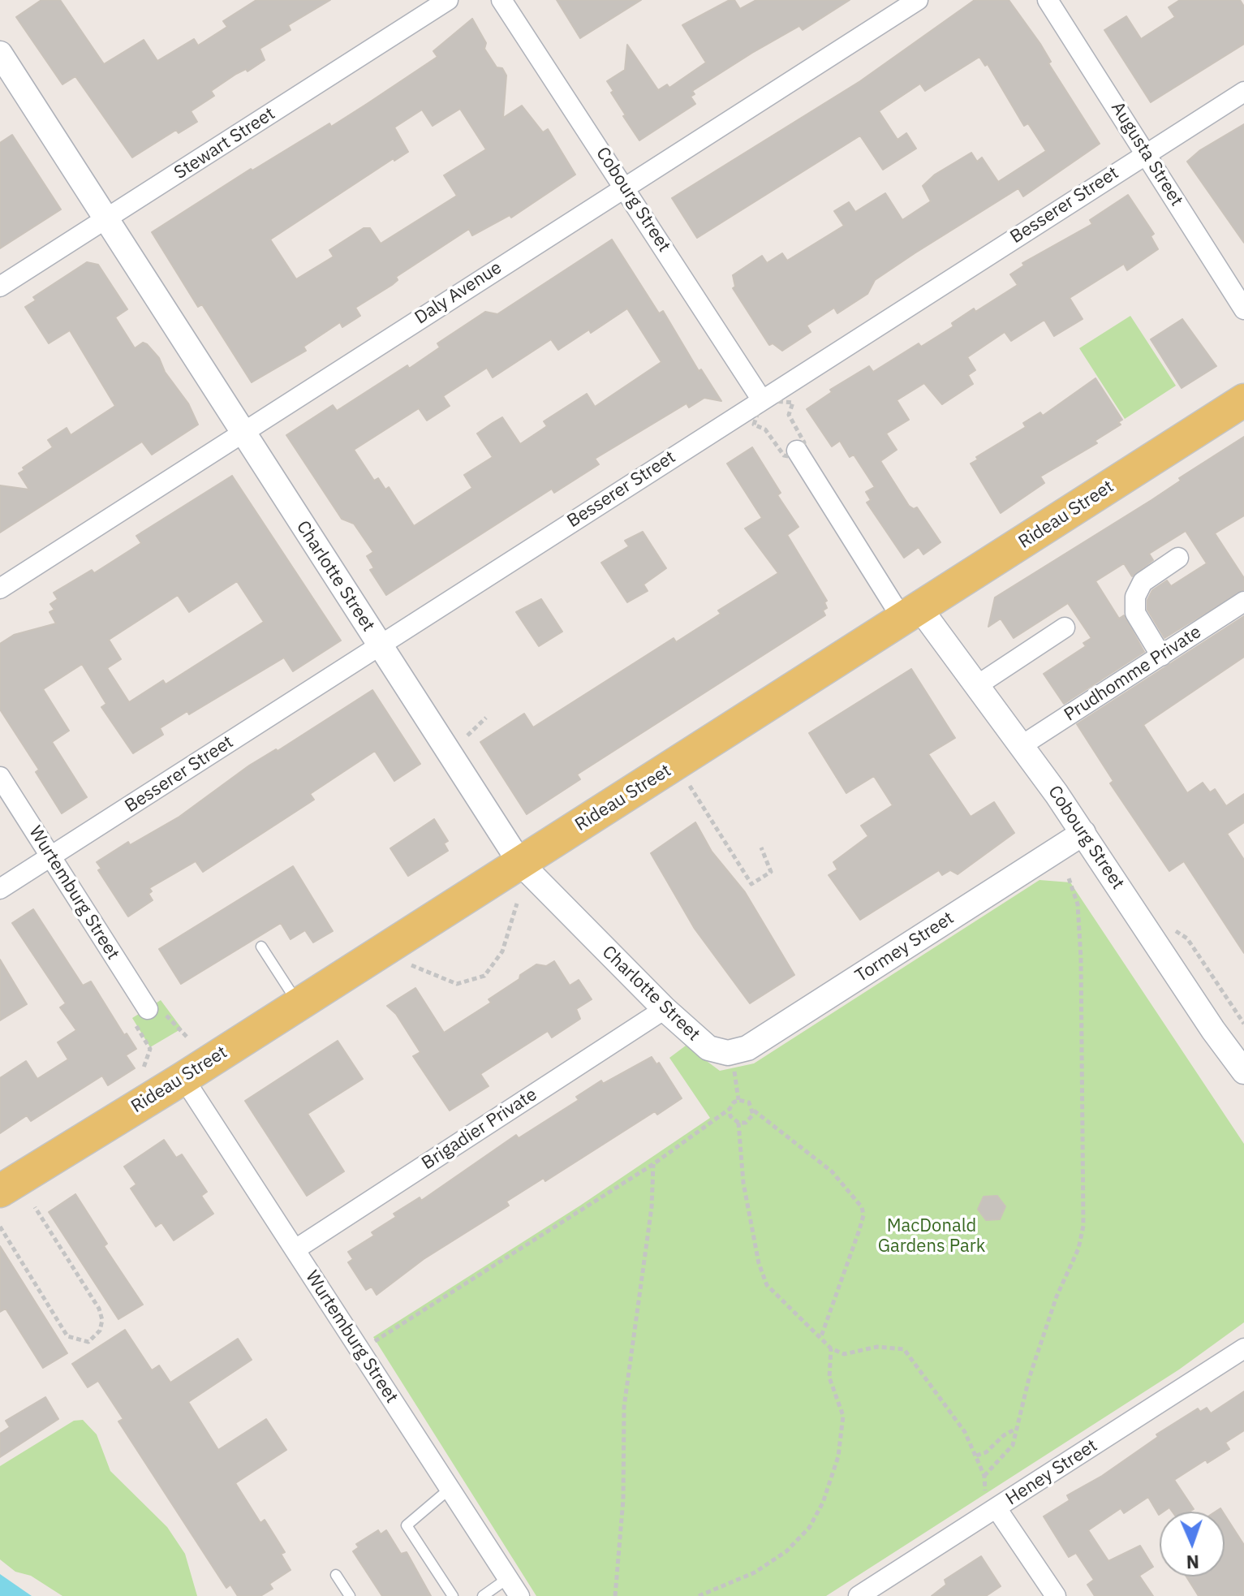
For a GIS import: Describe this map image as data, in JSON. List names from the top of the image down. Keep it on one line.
{"streets":{"main road":["Rideau Street"],"street":["Stewart Street","Augusta Street","Cobourg Street","Besserer Street","Daly Avenue","Charlotte Street","Prudhomme Private","Wurtemburg Street","Tormey Street","Brigadier Private","Heney Street"]},"crossings":[["Stewart Street","Charlotte Street"],["Augusta Street","Besserer Street"],["Cobourg Street","Besserer Street"],["Cobourg Street","Daly Avenue"],["Cobourg Street","Rideau Street"],["Cobourg Street","Prudhomme Private"],["Cobourg Street","Tormey Street"],["Besserer Street","Charlotte Street"],["Besserer Street","Wurtemburg Street"],["Daly Avenue","Charlotte Street"],["Rideau Street","Charlotte Street"],["Rideau Street","Wurtemburg Street"],["Charlotte Street","Tormey Street"],["Charlotte Street","Brigadier Private"],["Wurtemburg Street","Brigadier Private"]],"parks":["MacDonald Gardens Park"],"north":"bottom"}
